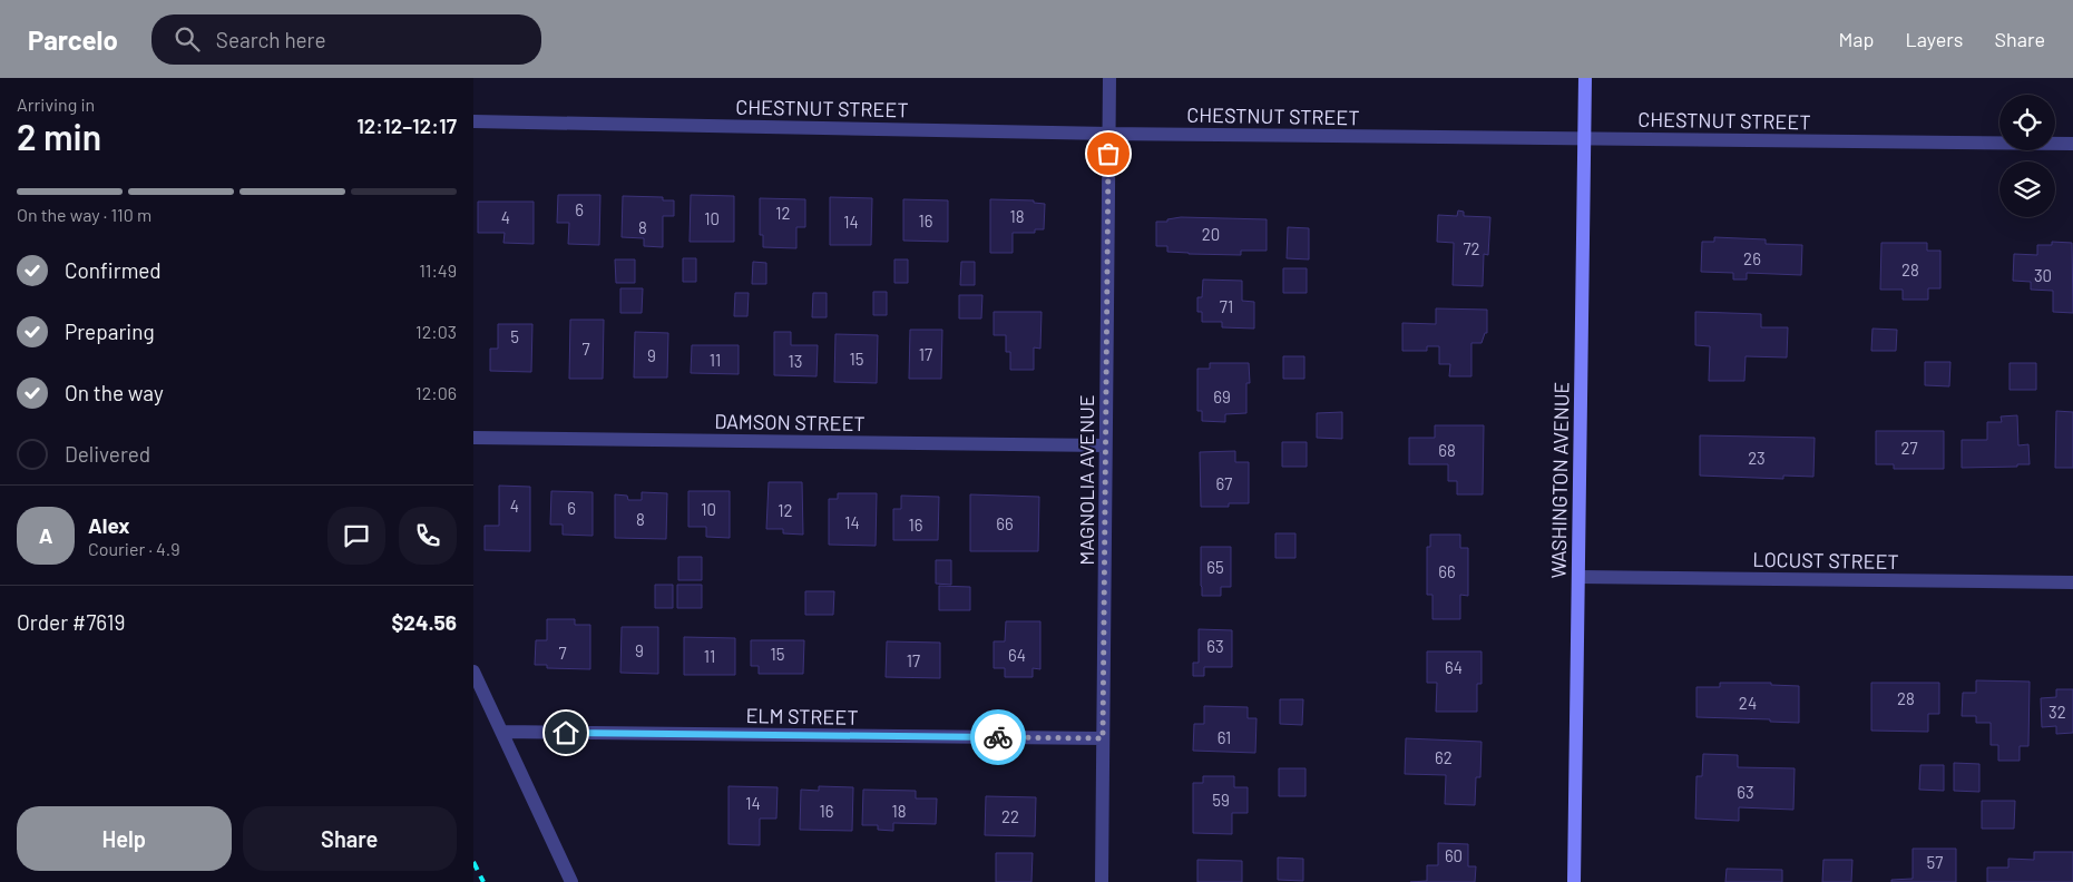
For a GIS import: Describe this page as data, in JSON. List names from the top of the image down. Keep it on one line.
{"streets":{"main road":["WASHINGTON AVENUE"],"street":["CHESTNUT STREET","DAMSON STREET","MAGNOLIA AVENUE","LOCUST STREET","ELM STREET"]},"crossings":[["CHESTNUT STREET","MAGNOLIA AVENUE"],["CHESTNUT STREET","WASHINGTON AVENUE"],["DAMSON STREET","MAGNOLIA AVENUE"],["MAGNOLIA AVENUE","ELM STREET"],["WASHINGTON AVENUE","LOCUST STREET"]],"house_numbers":["6","12","18","4","10","16","14","8","20","72","26","28","30","71","5","7","17","9","15","11","13","69","27","68","23","67","4","6","10","12","8","14","66","16","65","66","63","9","7","15","64","11","17","64","28","24","32","61","62","63","59","14","16","18","22","60","57"],"page":{"header":"Parcelo","search":"Search here","nav":["Map","Layers","Share"],"heading":["2 min","Arriving in","12:12–12:17"],"panel":["Alex","Courier · 4.9","Order #7619","$24.56"],"bar":"On the way · 110 m","list":[["Confirmed","11:49"],["Preparing","12:03"],["On the way","12:06"],"Delivered"],"round":"A","buttons":["Help","Share"]}}
